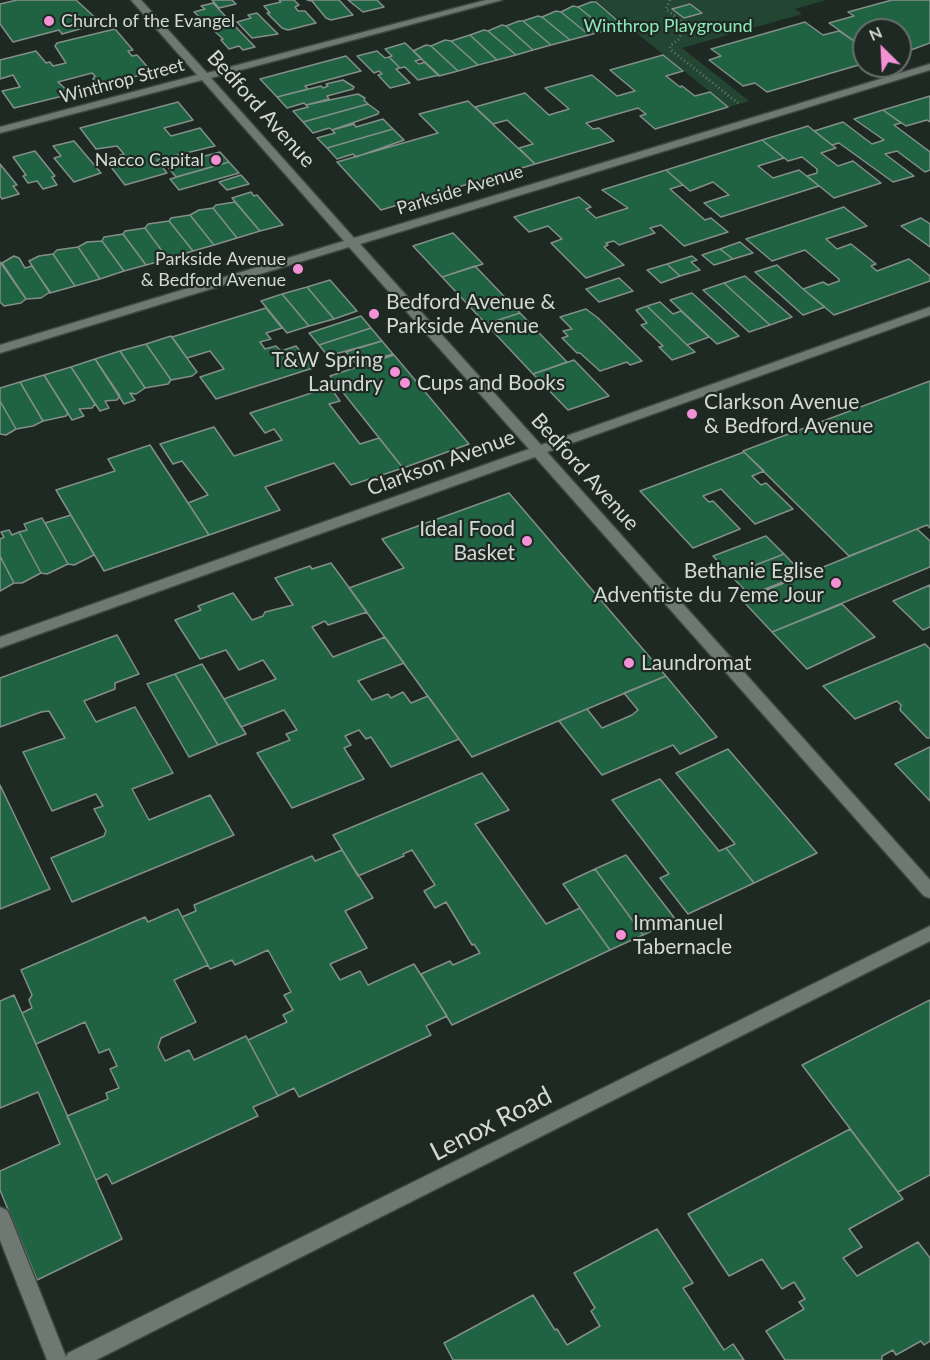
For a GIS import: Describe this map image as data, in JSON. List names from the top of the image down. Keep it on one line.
{"streets":{"street":["Winthrop Street","Bedford Avenue","Parkside Avenue","Clarkson Avenue","Lenox Road"]},"crossings":[["Winthrop Street","Bedford Avenue"],["Bedford Avenue","Parkside Avenue"],["Bedford Avenue","Clarkson Avenue"]],"parks":["Winthrop Playground"],"places":["Church of the Evangel","Nacco Capital","Parkside Avenue & Bedford Avenue","Bedford Avenue & Parkside Avenue","T&W Spring Laundry","Cups and Books","Clarkson Avenue & Bedford Avenue","Ideal Food Basket","Bethanie Eglise Adventiste du 7eme Jour","Laundromat","Immanuel Tabernacle"],"north":"top left"}
